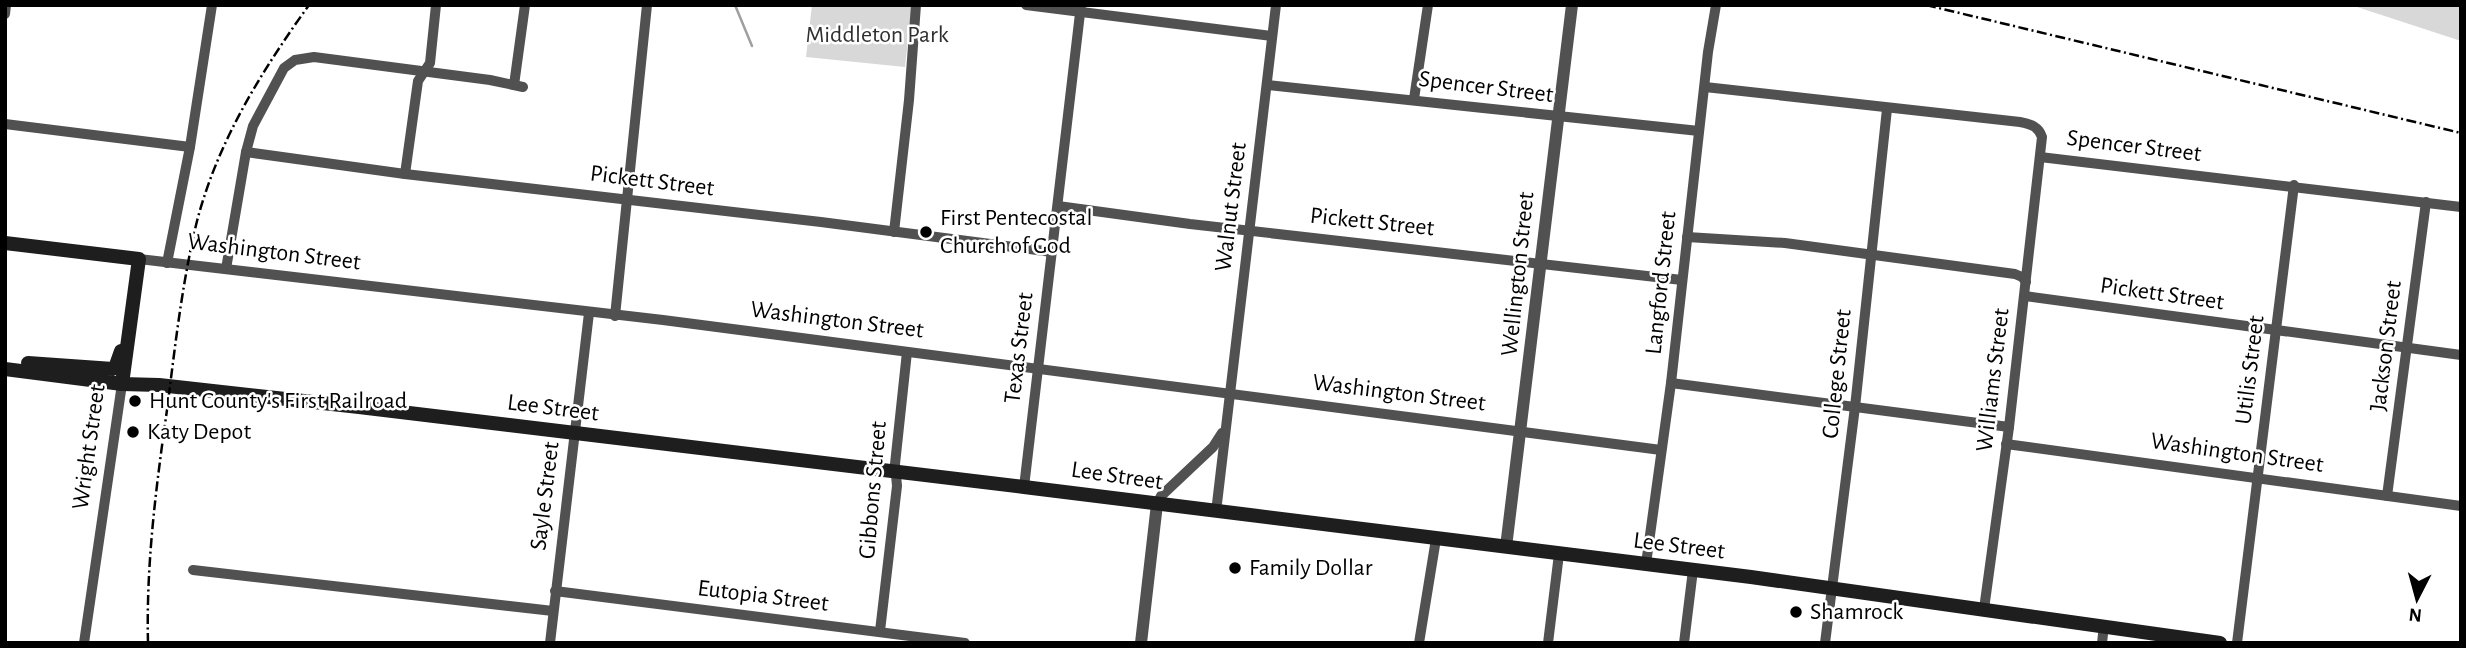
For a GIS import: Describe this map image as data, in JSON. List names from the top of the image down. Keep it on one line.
{"streets":{"main road":["Washington Street","Lee Street","Wright Street"],"street":["Spencer Street","Pickett Street","Walnut Street","Wellington Street","Langford Street","Jackson Street","Texas Street","Utilis Street","College Street","Williams Street","Gibbons Street","Sayle Street","Eutopia Street"]},"crossings":[["Spencer Street","Walnut Street"],["Spencer Street","Wellington Street"],["Spencer Street","Langford Street"],["Spencer Street","Jackson Street"],["Spencer Street","Utilis Street"],["Spencer Street","College Street"],["Spencer Street","Williams Street"],["Pickett Street","Walnut Street"],["Pickett Street","Wellington Street"],["Pickett Street","Langford Street"],["Pickett Street","Jackson Street"],["Pickett Street","Texas Street"],["Pickett Street","Utilis Street"],["Pickett Street","Williams Street"],["Walnut Street","Washington Street"],["Walnut Street","Lee Street"],["Washington Street","Wellington Street"],["Washington Street","Langford Street"],["Washington Street","Jackson Street"],["Washington Street","Texas Street"],["Washington Street","Utilis Street"],["Washington Street","Williams Street"],["Washington Street","Wright Street"],["Washington Street","Gibbons Street"],["Washington Street","Sayle Street"],["Wellington Street","Lee Street"],["Langford Street","Lee Street"],["Texas Street","Lee Street"],["College Street","Lee Street"],["Williams Street","Lee Street"],["Lee Street","Wright Street"],["Lee Street","Gibbons Street"],["Lee Street","Sayle Street"],["Gibbons Street","Eutopia Street"],["Sayle Street","Eutopia Street"]],"parks":["Middleton Park"],"places":["First Pentecostal Church of God","Hunt County's First Railroad","Katy Depot","Family Dollar","Shamrock"],"north":"bottom"}
